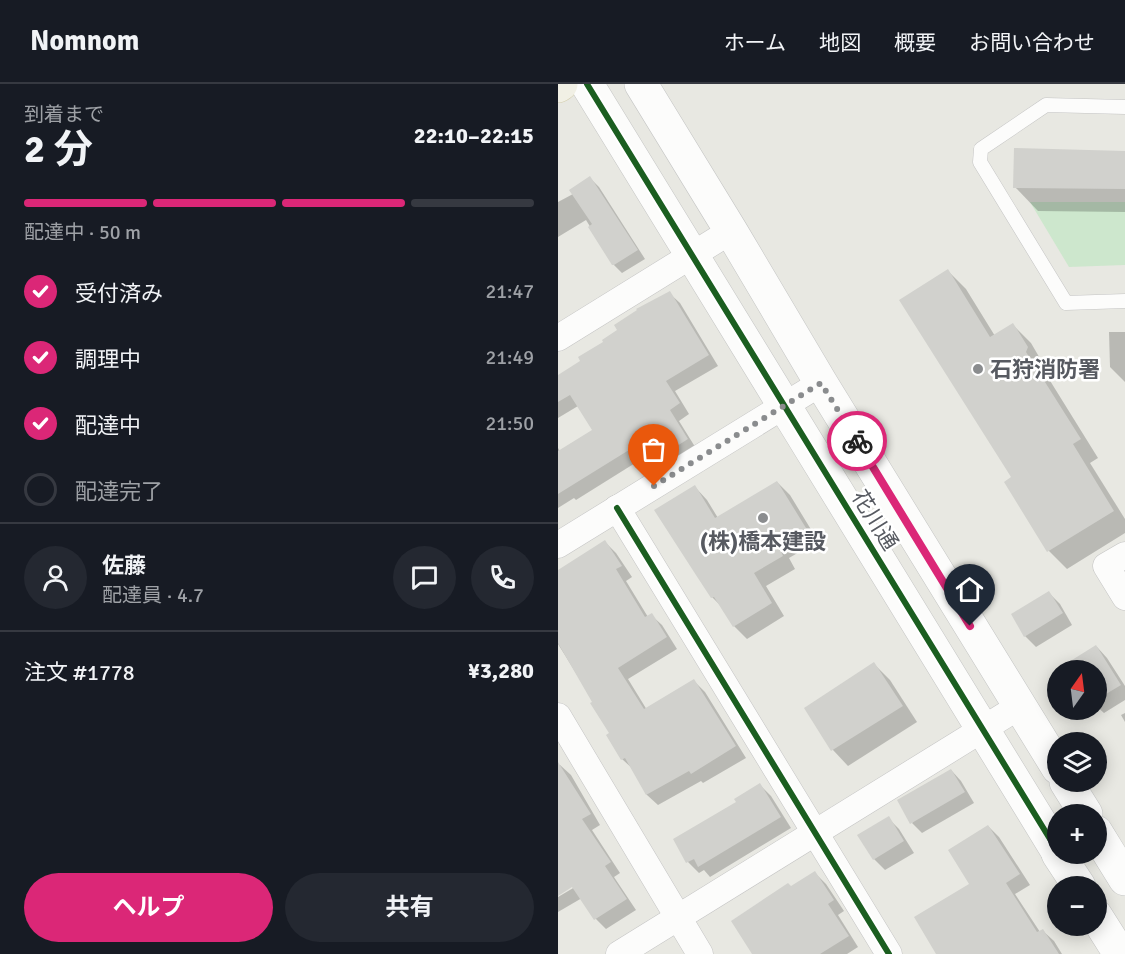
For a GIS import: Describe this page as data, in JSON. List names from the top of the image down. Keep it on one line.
{"streets":{"street":["花川通"]},"places":["石狩消防署","(株)橋本建設"],"north":"top","page":{"header":"Nomnom","nav":["ホーム","地図","概要","お問い合わせ"],"heading":["2 分","到着まで","22:10–22:15"],"panel":["佐藤","配達員 · 4.7","注文 #1778","¥3,280"],"bar":"配達中 · 50 m","list":[["受付済み","21:47"],["調理中","21:49"],["配達中","21:50"],"配達完了"],"map_buttons":["+","−"],"buttons":["ヘルプ","共有"]}}
